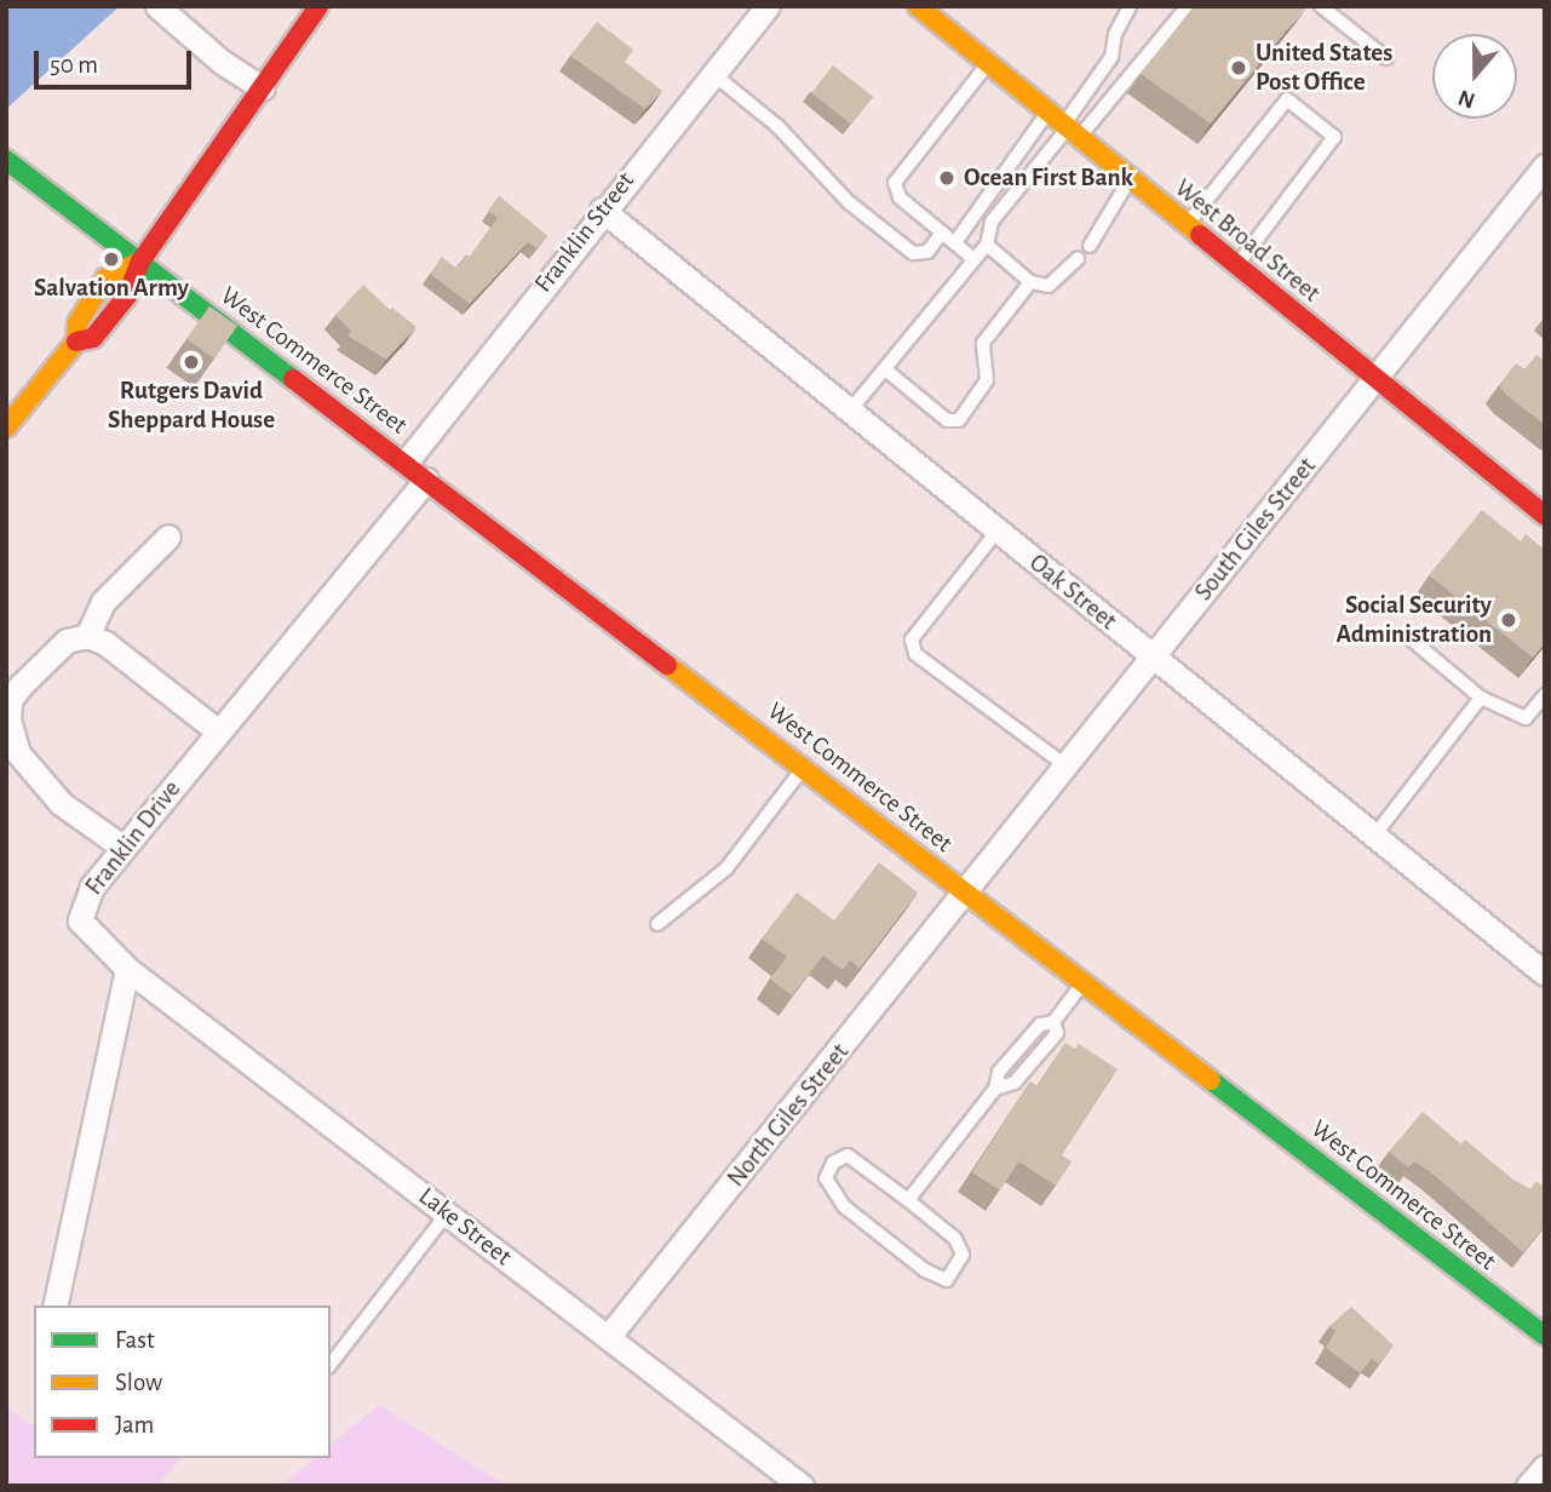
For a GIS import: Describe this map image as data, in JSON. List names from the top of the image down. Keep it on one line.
{"streets":{"main road":["West Broad Street","West Commerce Street"],"street":["Franklin Street","South Giles Street","Oak Street","Franklin Drive","North Giles Street","Lake Street"]},"crossings":[["Franklin Street","West Commerce Street"],["Franklin Street","Oak Street"],["West Broad Street","South Giles Street"],["West Commerce Street","South Giles Street"],["West Commerce Street","Franklin Drive"],["West Commerce Street","North Giles Street"],["South Giles Street","Oak Street"],["South Giles Street","North Giles Street"],["Franklin Drive","Lake Street"],["North Giles Street","Lake Street"]],"places":["United States Post Office","Ocean First Bank","Salvation Army","Rutgers David Sheppard House","Social Security Administration"],"legend":["Fast","Slow","Jam"],"scale_bar":"50 m","north":"bottom"}
